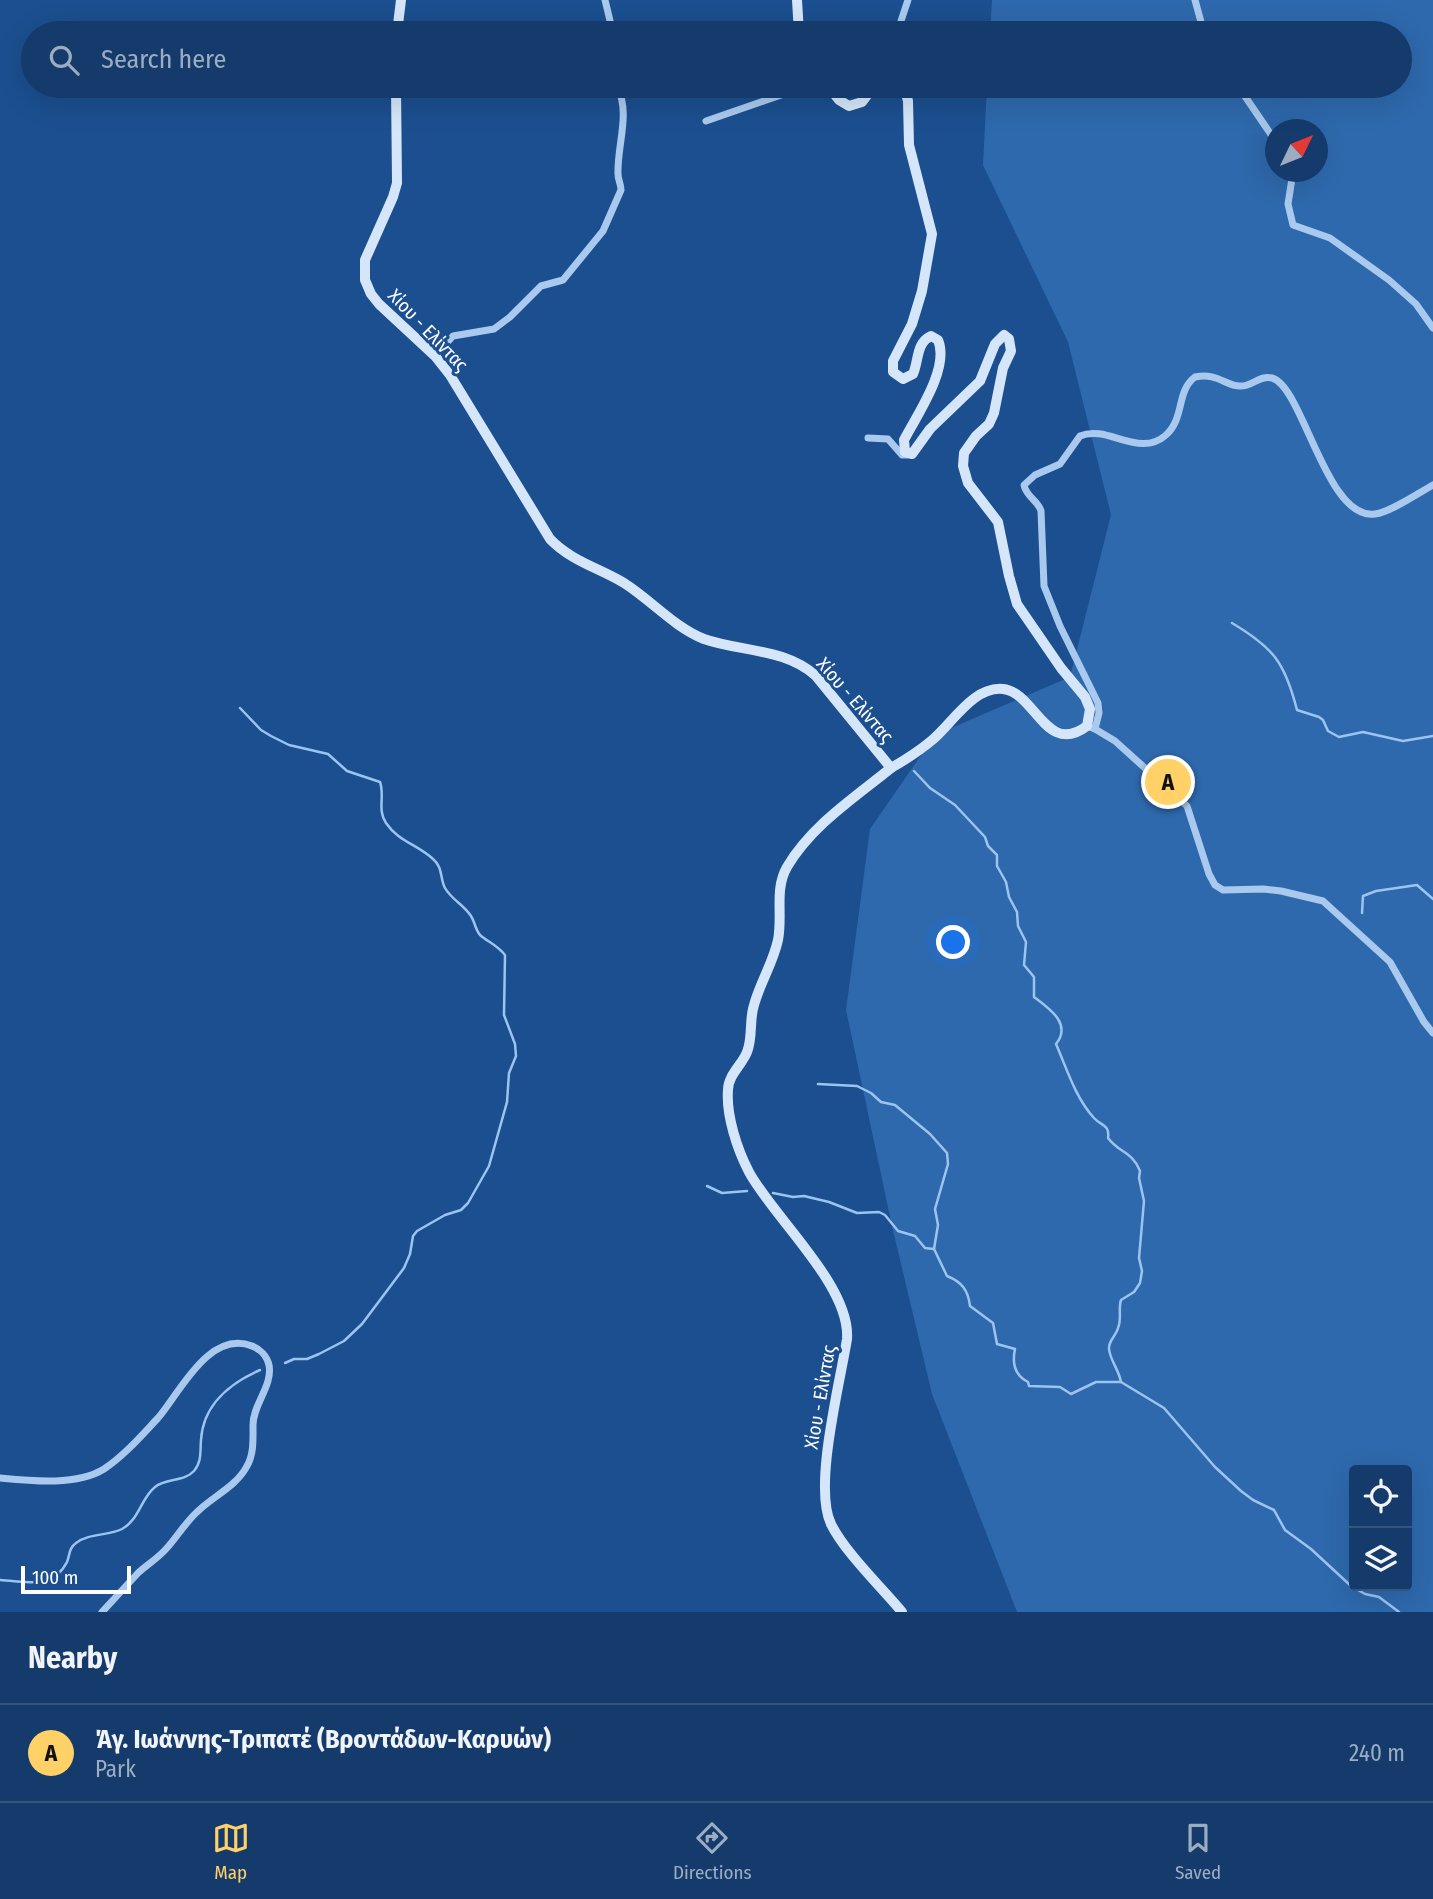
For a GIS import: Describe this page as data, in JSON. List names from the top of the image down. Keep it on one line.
{"streets":{"main road":["Χίου - Ελίντας"]},"scale_bar":"100 m","north":"top right","page":{"search":"Search here","pins":"A","scale":"100 m","heading":"Nearby","list":[{"mark":"A","name":"Άγ. Ιωάννης-Τριπατέ (Βροντάδων-Καρυών)","note":"Park","value":"240 m"}],"nav":["Map","Directions","Saved"]}}
